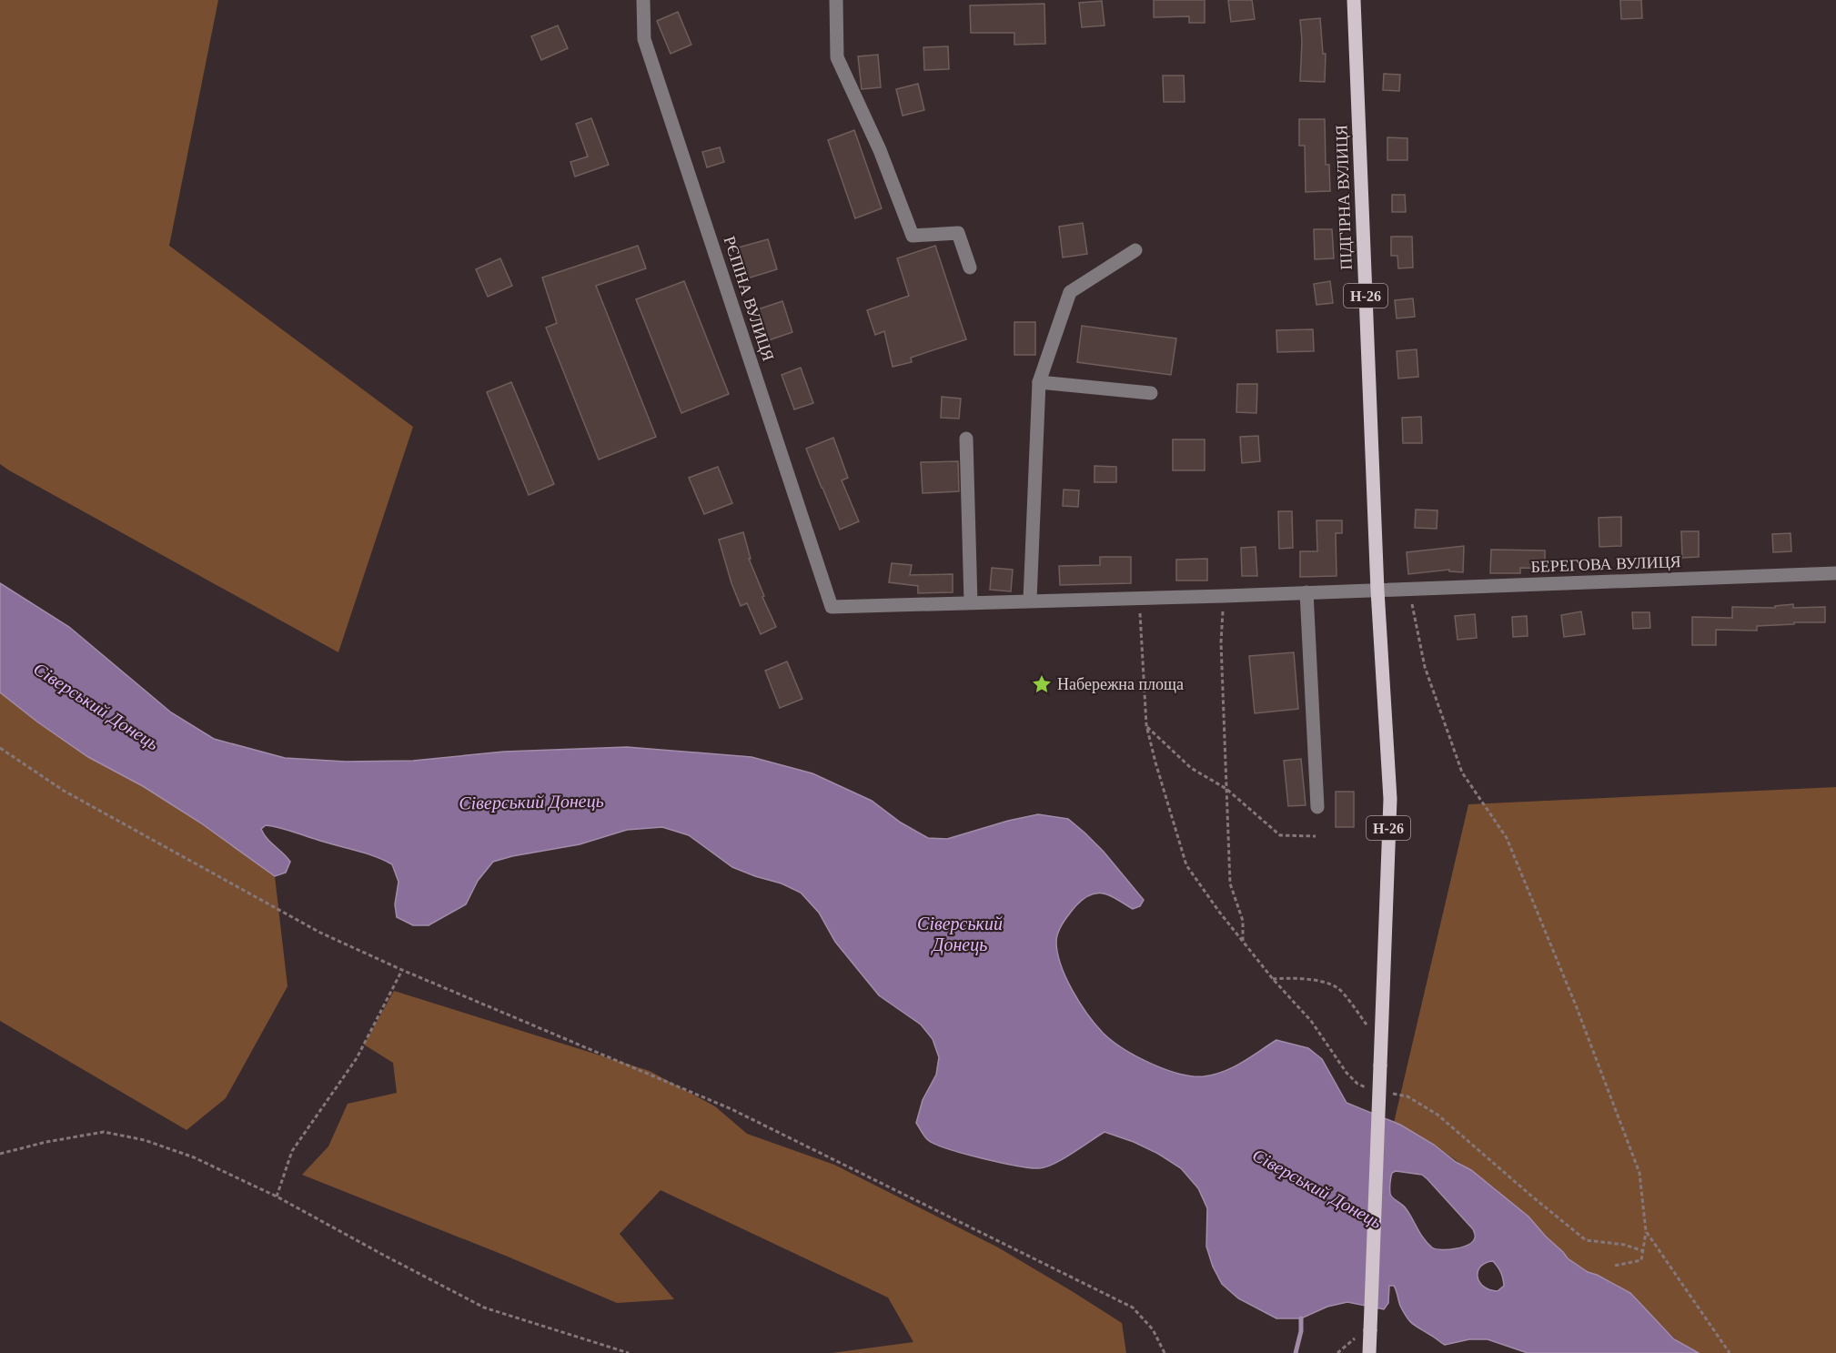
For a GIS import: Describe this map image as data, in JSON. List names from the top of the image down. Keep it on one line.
{"streets":{"main road":["ПІДГІРНА ВУЛИЦЯ","Н-26"],"street":["РЄПІНА ВУЛИЦЯ","БЕРЕГОВА ВУЛИЦЯ"]},"crossings":[["ПІДГІРНА ВУЛИЦЯ","Н-26"],["ПІДГІРНА ВУЛИЦЯ","БЕРЕГОВА ВУЛИЦЯ"],["Н-26","БЕРЕГОВА ВУЛИЦЯ"]],"water":["Сіверський Донець"],"places":{"place":["Набережна площа"]}}
